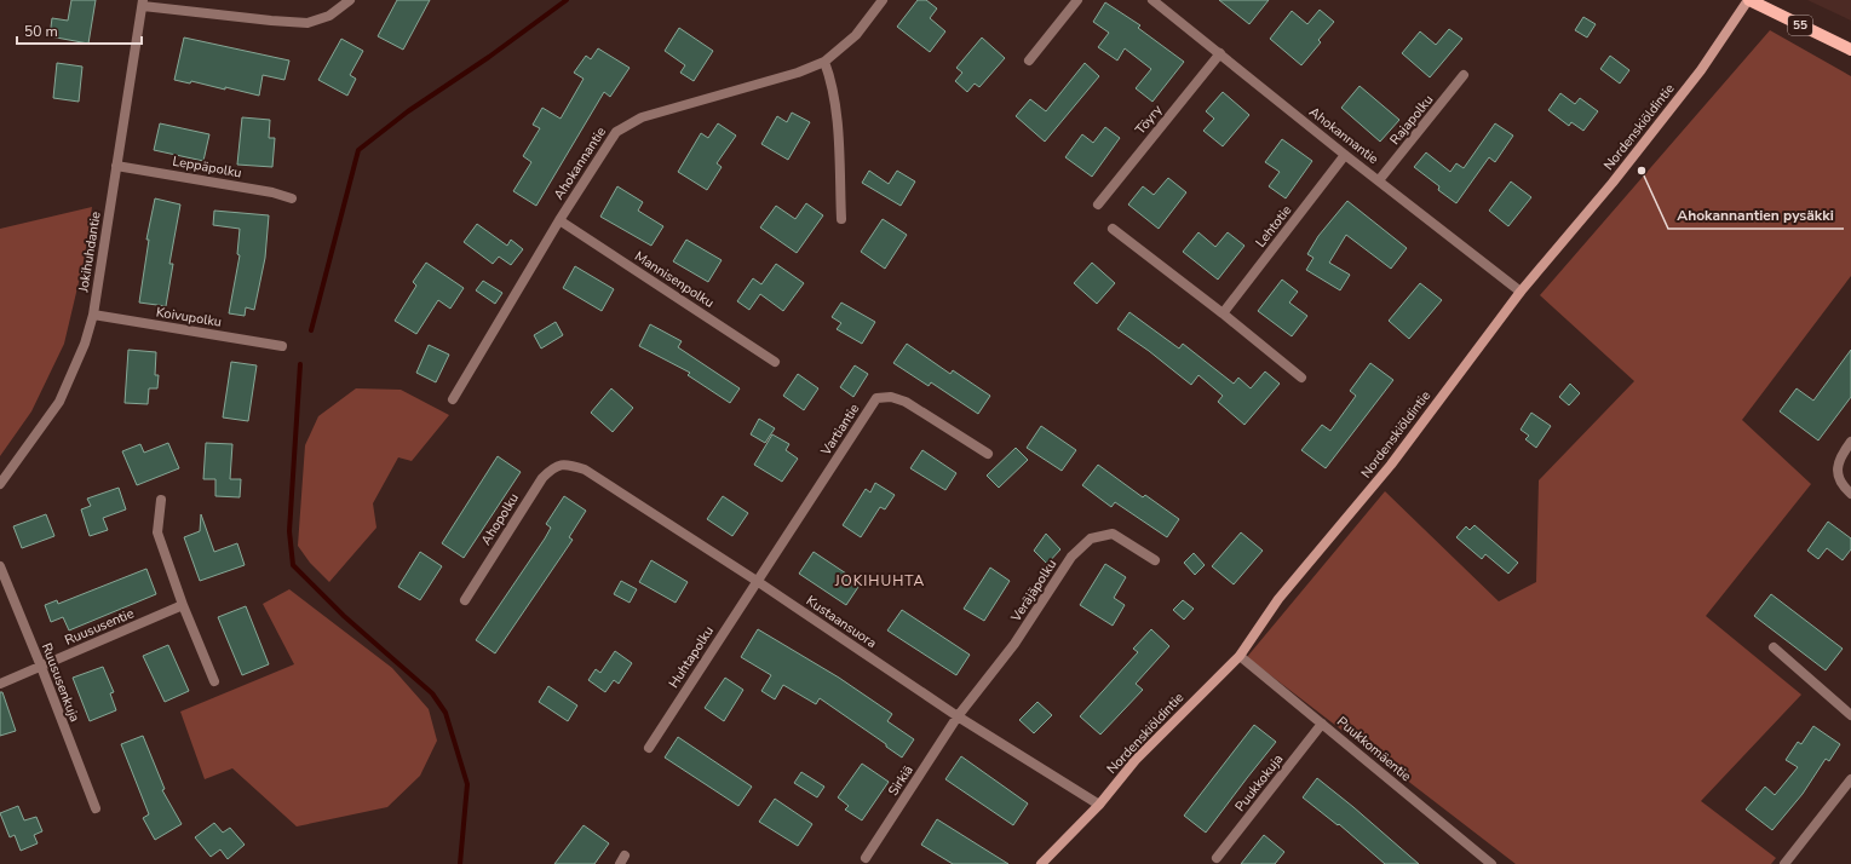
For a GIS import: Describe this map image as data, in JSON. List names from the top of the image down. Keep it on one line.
{"streets":{"main road":["55","Nordenskiöldintie"],"street":["Töyry","Rajapolku","Ahokannantie","Leppäpolku","Lehtotie","Jokihuhdantie","Mannisenpolku","Koivupolku","Vartiantie","Ahopolku","Veräjäpolku","Kustaansuora","Ruususentie","Huhtapolku","Ruususenkuja","Puukkomäentie","Sirkiä","Puukkokuja"]},"crossings":[["55","Nordenskiöldintie"],["Töyry","Ahokannantie"],["Rajapolku","Ahokannantie"],["Nordenskiöldintie","Ahokannantie"],["Nordenskiöldintie","Kustaansuora"],["Nordenskiöldintie","Puukkomäentie"],["Ahokannantie","Lehtotie"],["Ahokannantie","Mannisenpolku"],["Leppäpolku","Jokihuhdantie"],["Jokihuhdantie","Koivupolku"],["Vartiantie","Kustaansuora"],["Vartiantie","Huhtapolku"],["Ahopolku","Kustaansuora"],["Veräjäpolku","Kustaansuora"],["Veräjäpolku","Sirkiä"],["Kustaansuora","Huhtapolku"],["Kustaansuora","Sirkiä"],["Ruususentie","Ruususenkuja"],["Puukkomäentie","Puukkokuja"]],"districts":["JOKIHUHTA"],"places":["Ahokannantien pysäkki"],"scale_bar":"50 m"}
